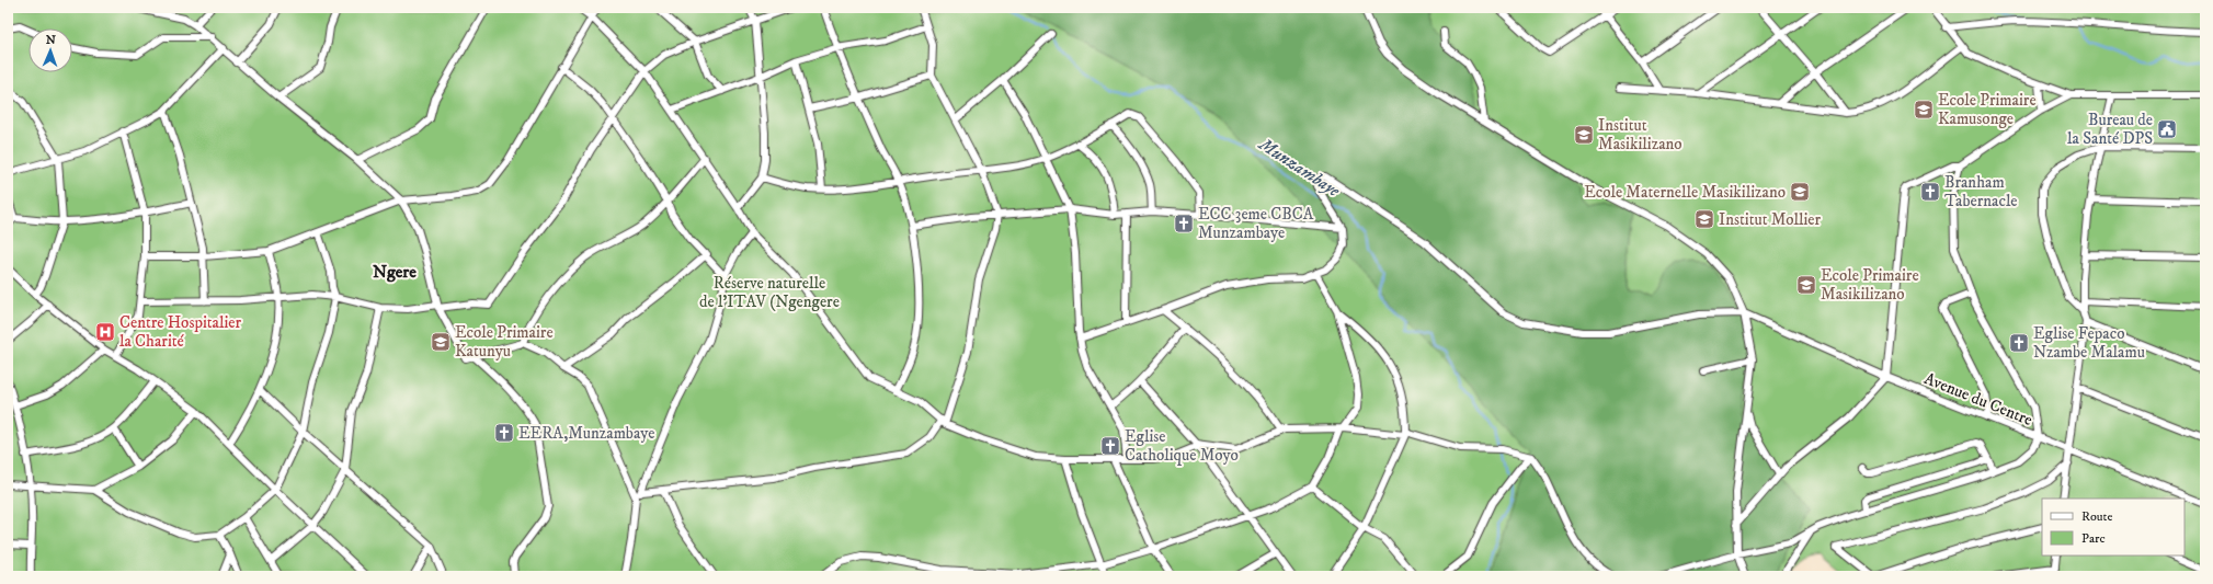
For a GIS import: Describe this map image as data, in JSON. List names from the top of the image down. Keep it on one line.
{"streets":{"street":["Avenue du Centre"]},"districts":["Ngere"],"water":["Munzambaye"],"parks":["Réserve naturelle de l'ITAV (Ngengere"],"places":{"school or university":["Ecole Primaire Kamusonge","Institut Masikilizano","Ecole Maternelle Masikilizano","Institut Mollier","Ecole Primaire Masikilizano","Ecole Primaire Katunyu"],"public building":["Bureau de la Santé DPS"],"church":["Branham Tabernacle","ECC 3eme CBCA Munzambaye","Eglise Fepaco Nzambe Malamu","EERA,Munzambaye","Eglise Catholique Moyo"],"hospital":["Centre Hospitalier la Charité"]},"legend":["Route","Parc"],"north":"top"}
